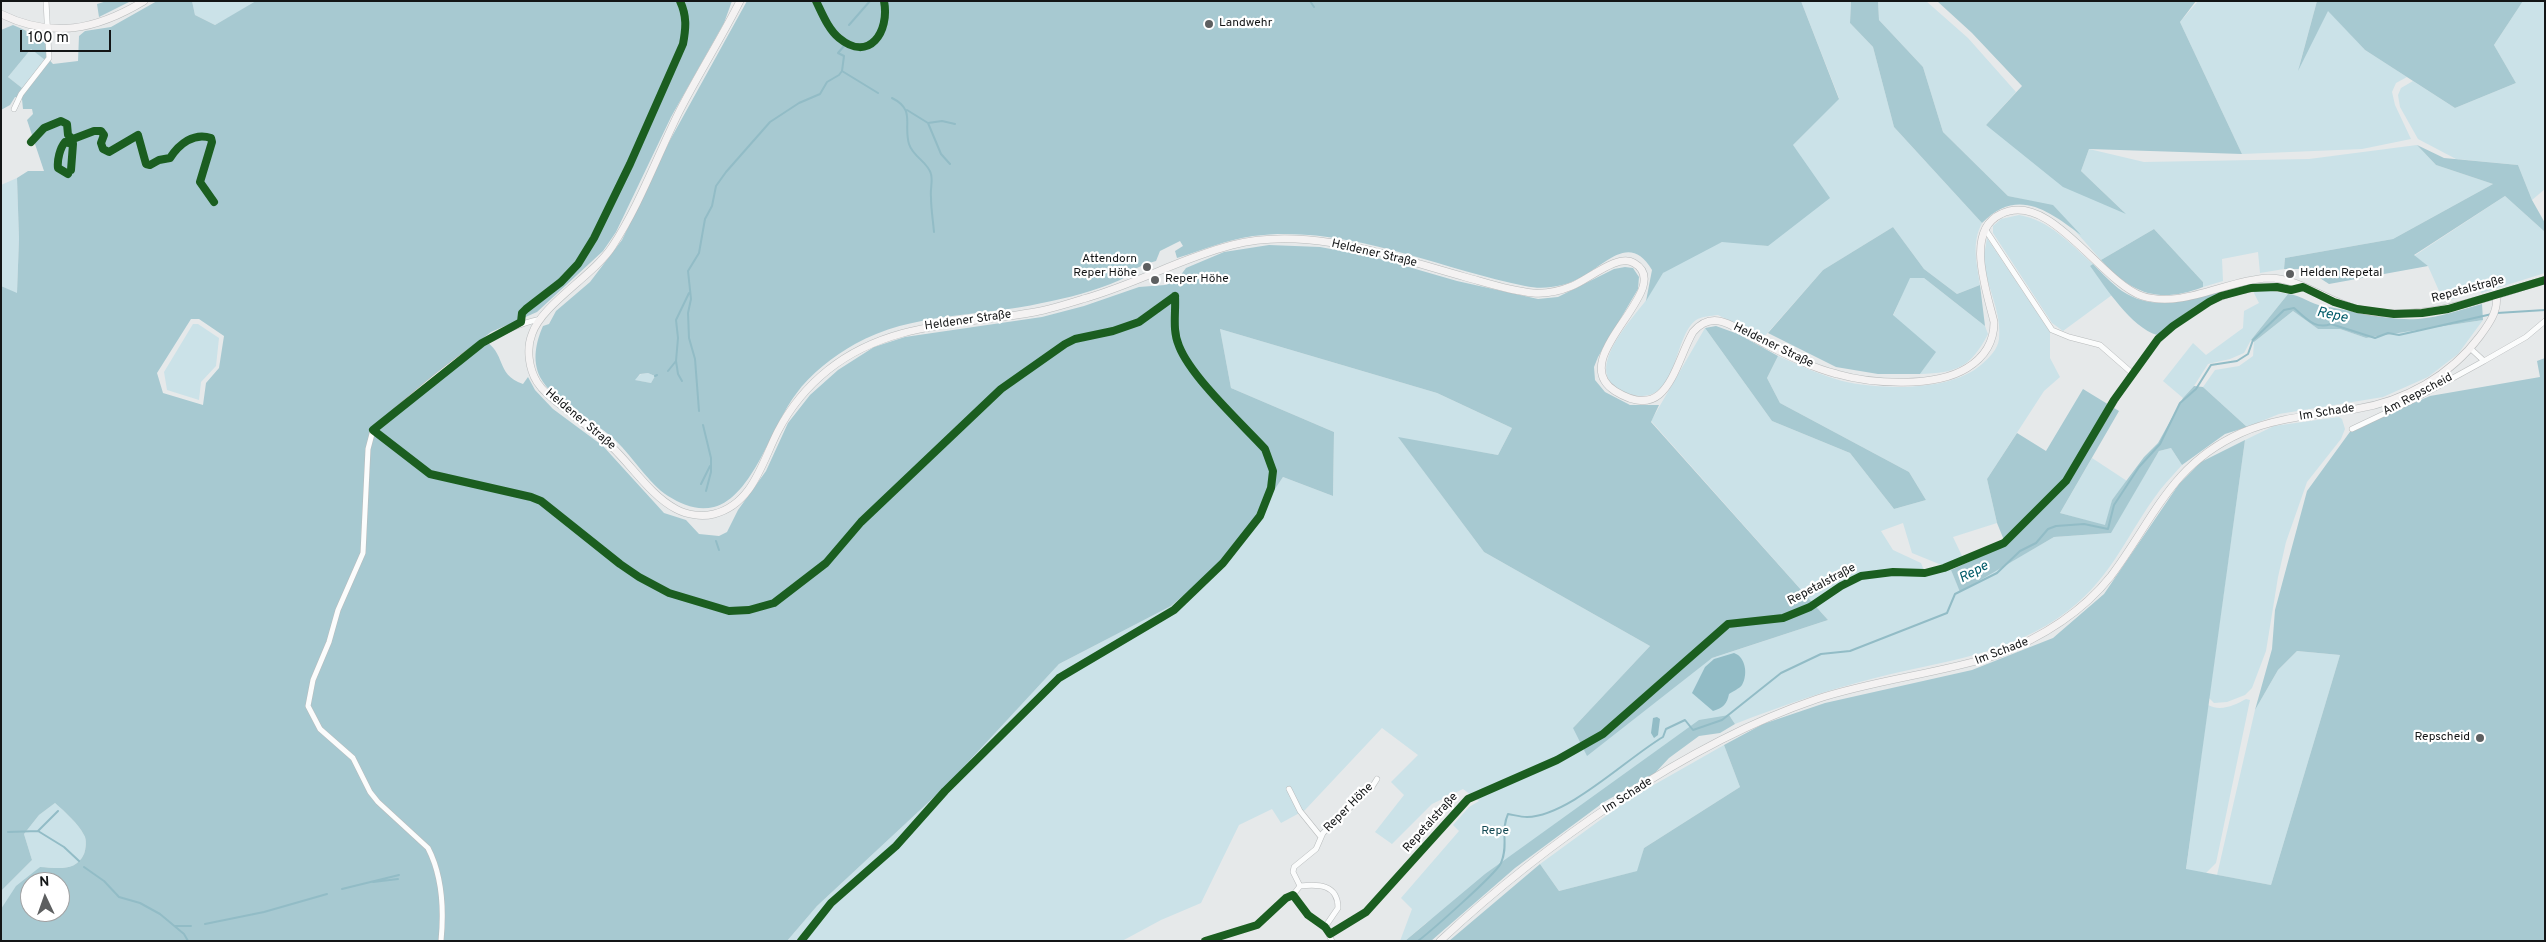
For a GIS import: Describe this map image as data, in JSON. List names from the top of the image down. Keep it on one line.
{"streets":{"main road":["Heldener Straße","Repetalstraße","Im Schade"],"street":["Am Repscheid","Reper Höhe"]},"crossings":[["Repetalstraße","Im Schade"]],"water":["Repe"],"parks":["Repe"],"places":["Landwehr","Attendorn Reper Höhe","Helden Repetal","Reper Höhe","Repscheid"],"scale_bar":"100 m","north":"top"}
